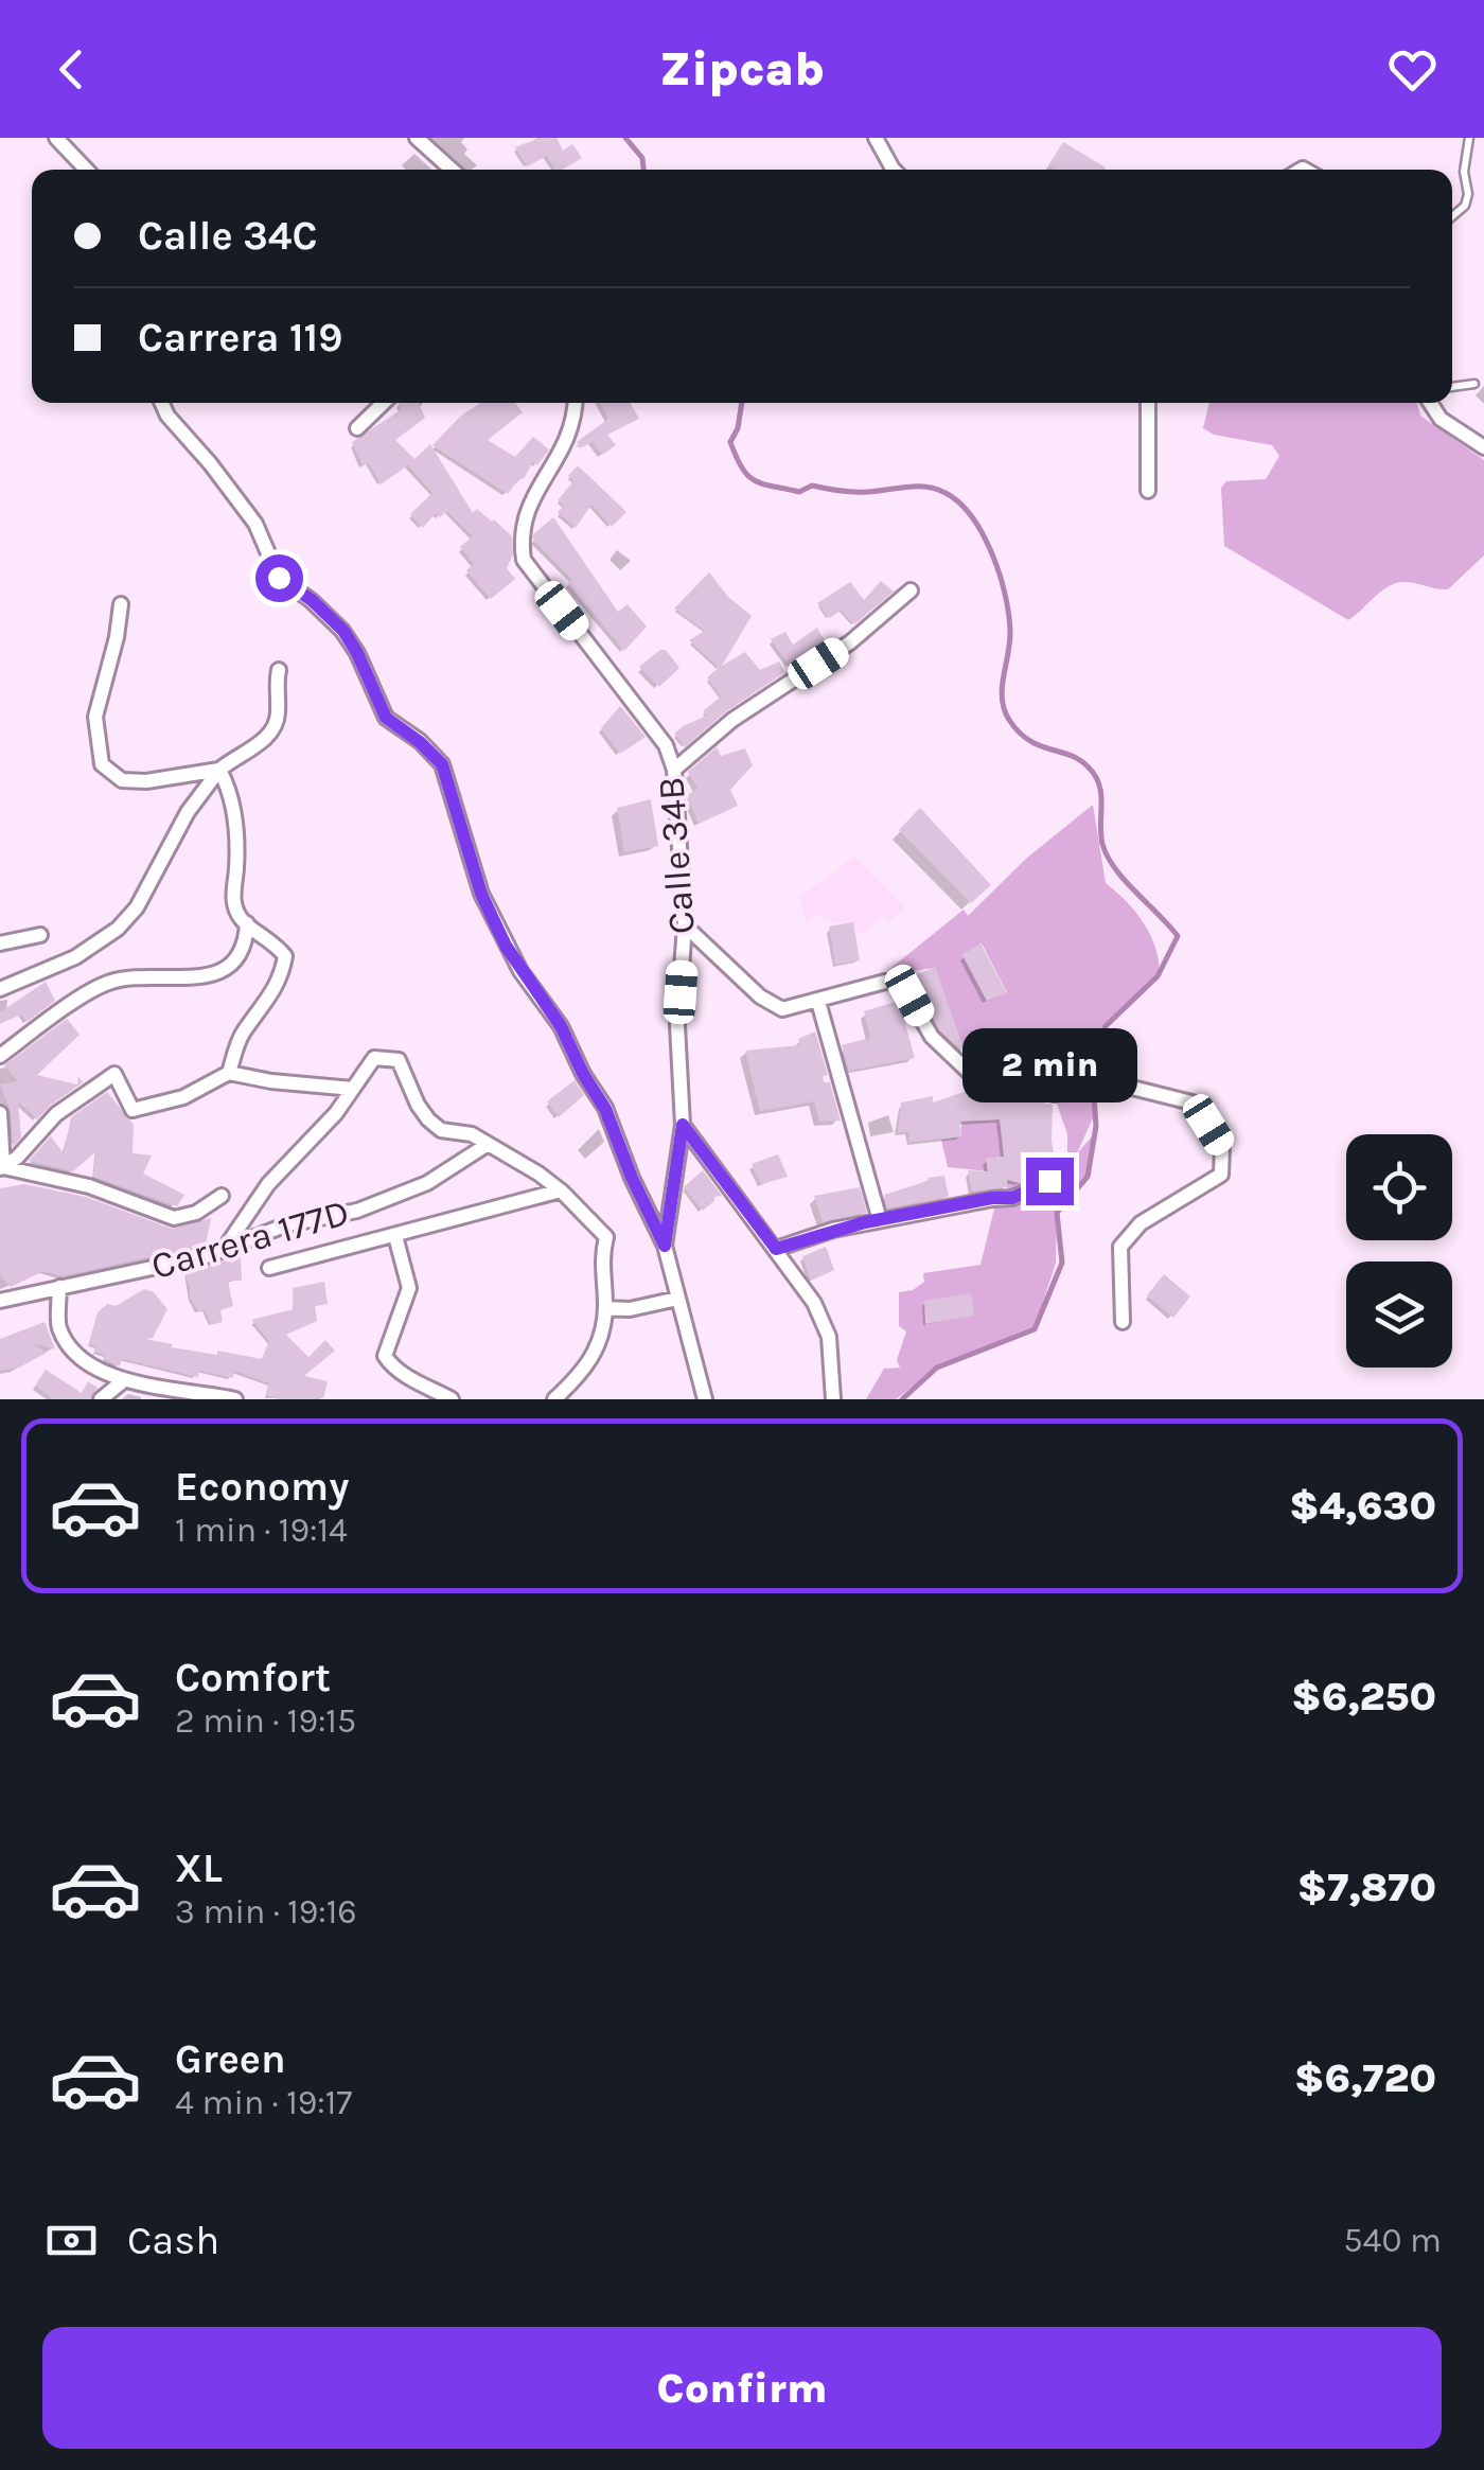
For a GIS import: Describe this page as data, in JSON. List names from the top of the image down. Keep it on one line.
{"streets":{"street":["Calle 34B","Carrera 177D"]},"page":{"header":"Zipcab","banner":["Calle 34C","Carrera 119"],"bubble":"2 min","list":[{"name":"Economy","note":"1 min · 19:14","value":"$4,630"},{"name":"Comfort","note":"2 min · 19:15","value":"$6,250"},{"name":"XL","note":"3 min · 19:16","value":"$7,870"},{"name":"Green","note":"4 min · 19:17","value":"$6,720"}],"pay":["Cash","540 m"],"buttons":"Confirm"}}
